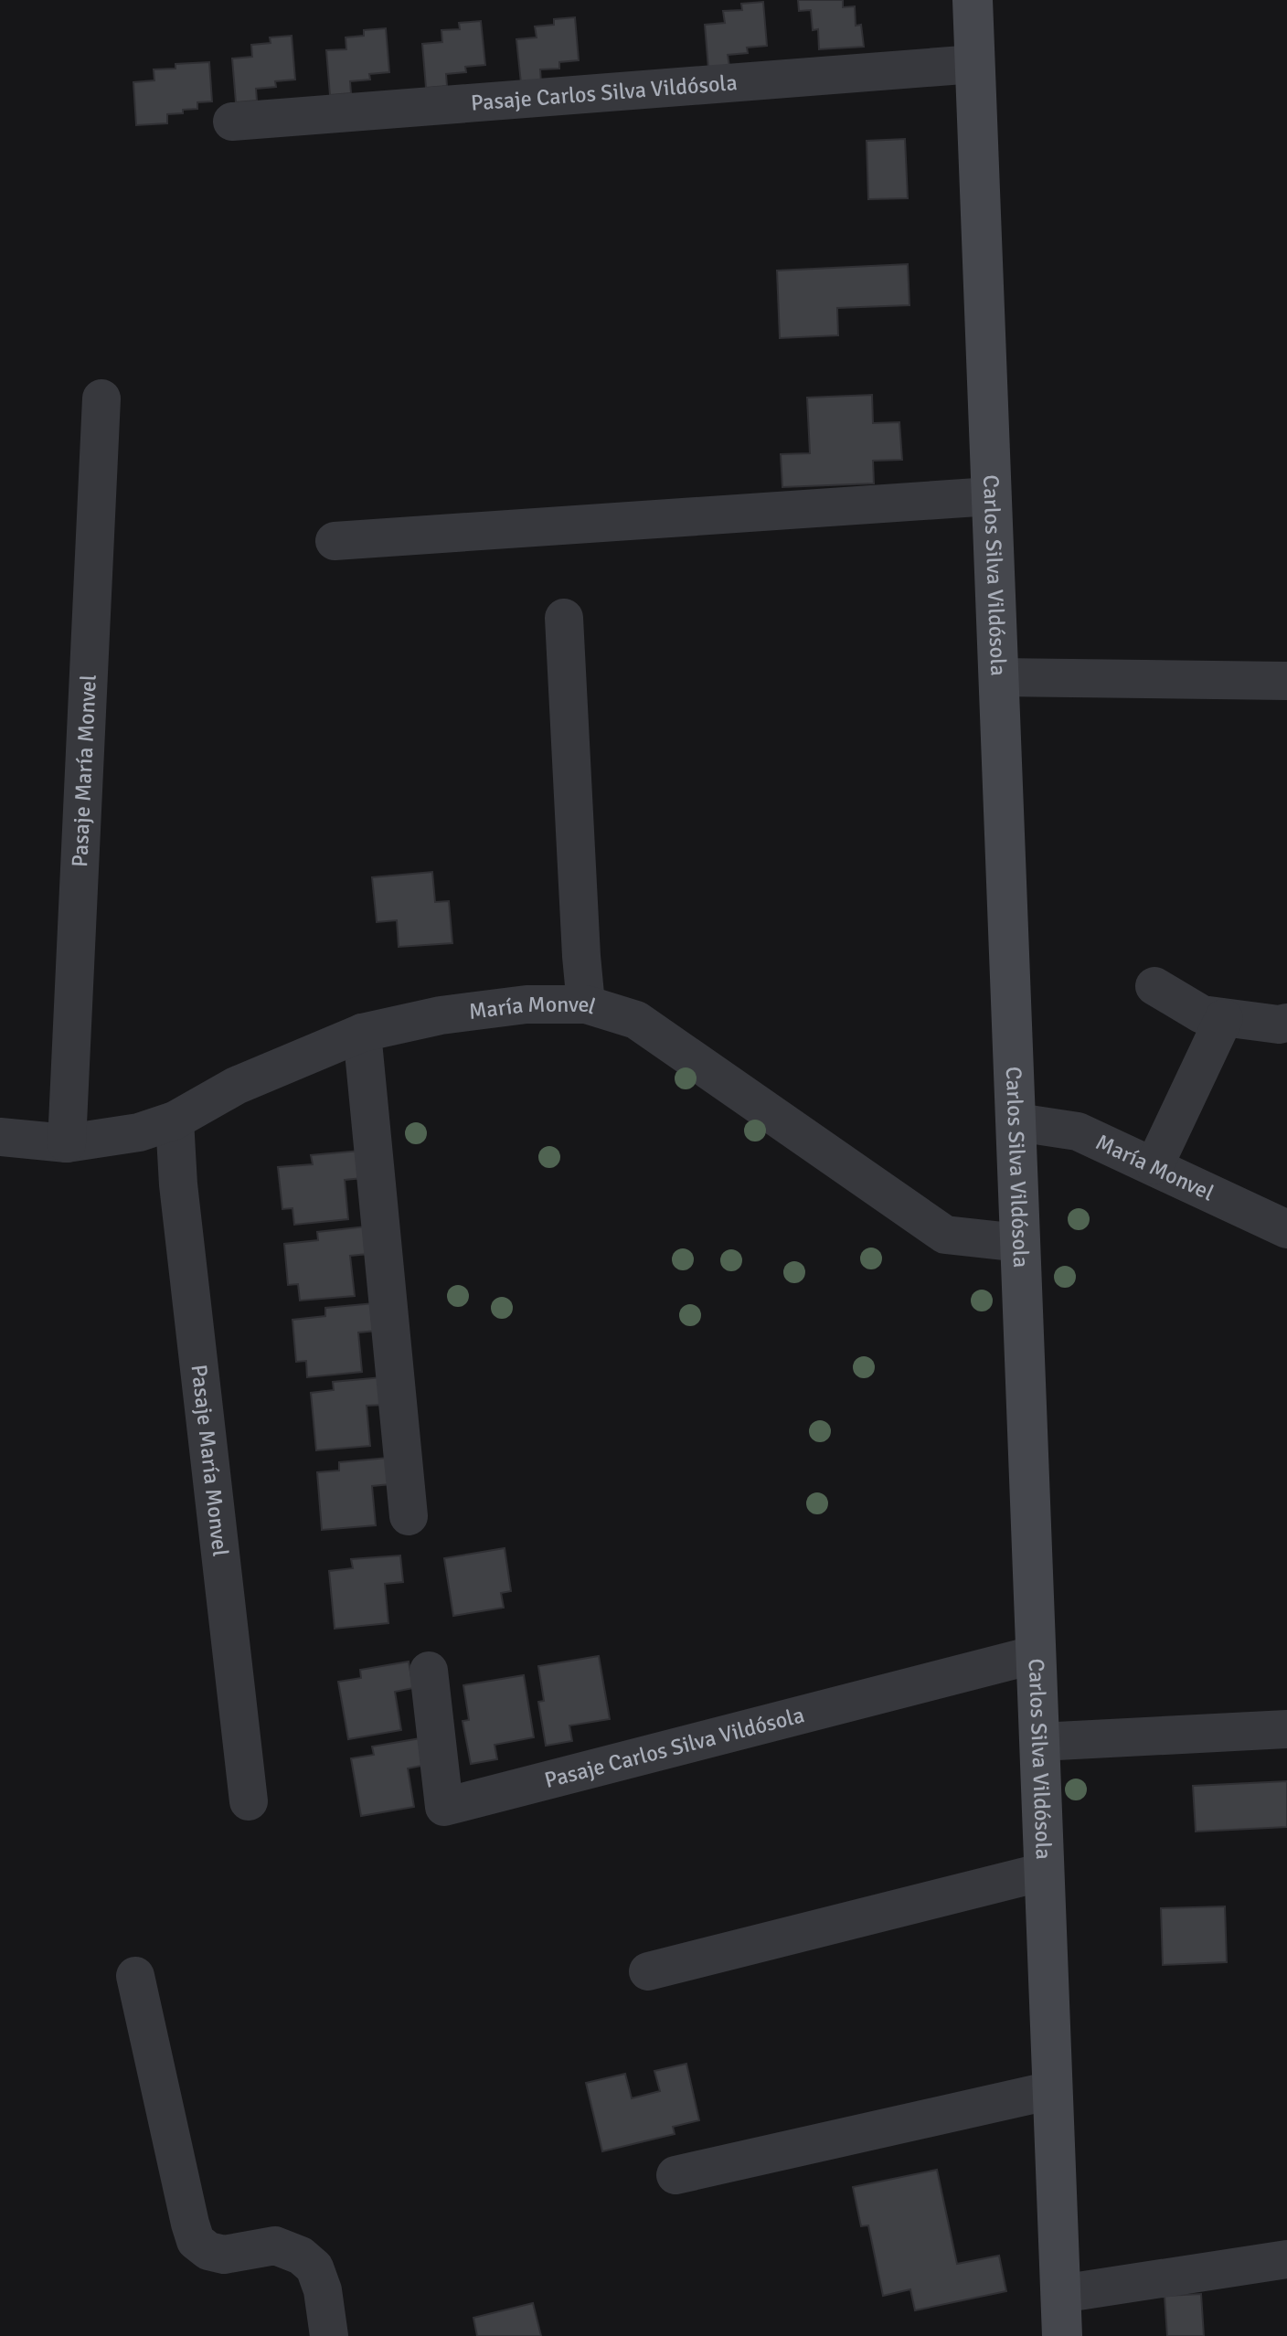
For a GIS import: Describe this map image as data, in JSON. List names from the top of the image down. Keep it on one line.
{"streets":{"street":["Pasaje Carlos Silva Vildósola","Carlos Silva Vildósola","Pasaje María Monvel","María Monvel"]},"crossings":[["Pasaje Carlos Silva Vildósola","Carlos Silva Vildósola"],["Carlos Silva Vildósola","María Monvel"],["Pasaje María Monvel","María Monvel"]]}
